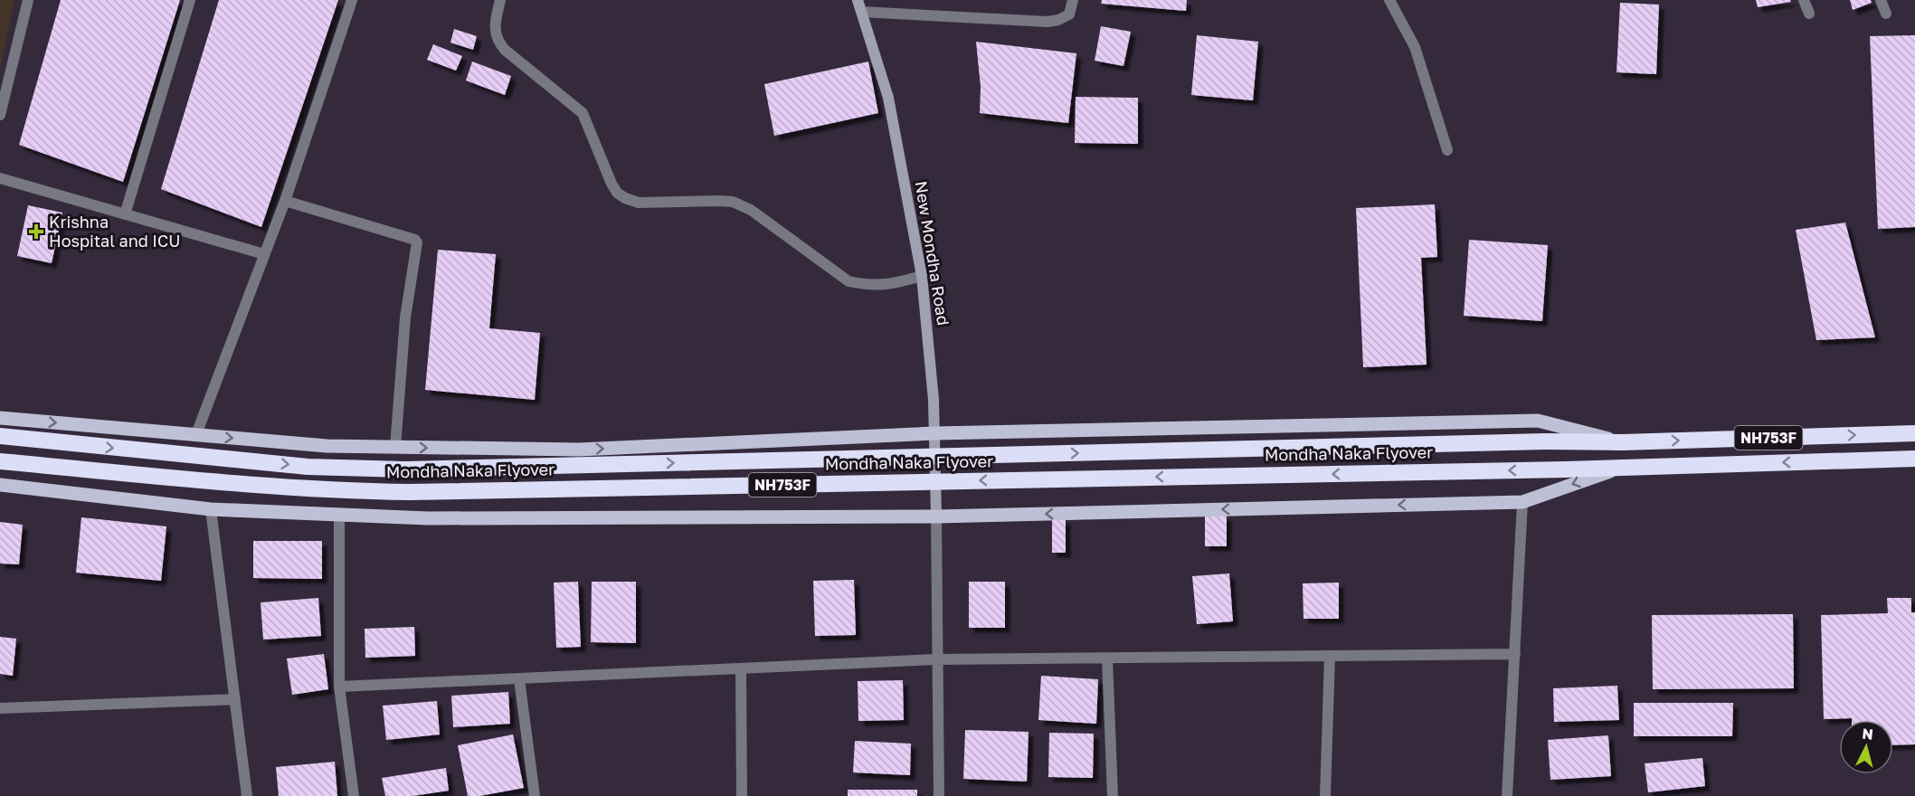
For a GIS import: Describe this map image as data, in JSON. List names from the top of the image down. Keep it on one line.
{"streets":{"highway":["NH753F","Mondha Naka Flyover"],"street":["New Mondha Road"]},"crossings":[["NH753F","Mondha Naka Flyover"]],"places":{"health":["Krishna Hospital and ICU"]},"north":"top"}
